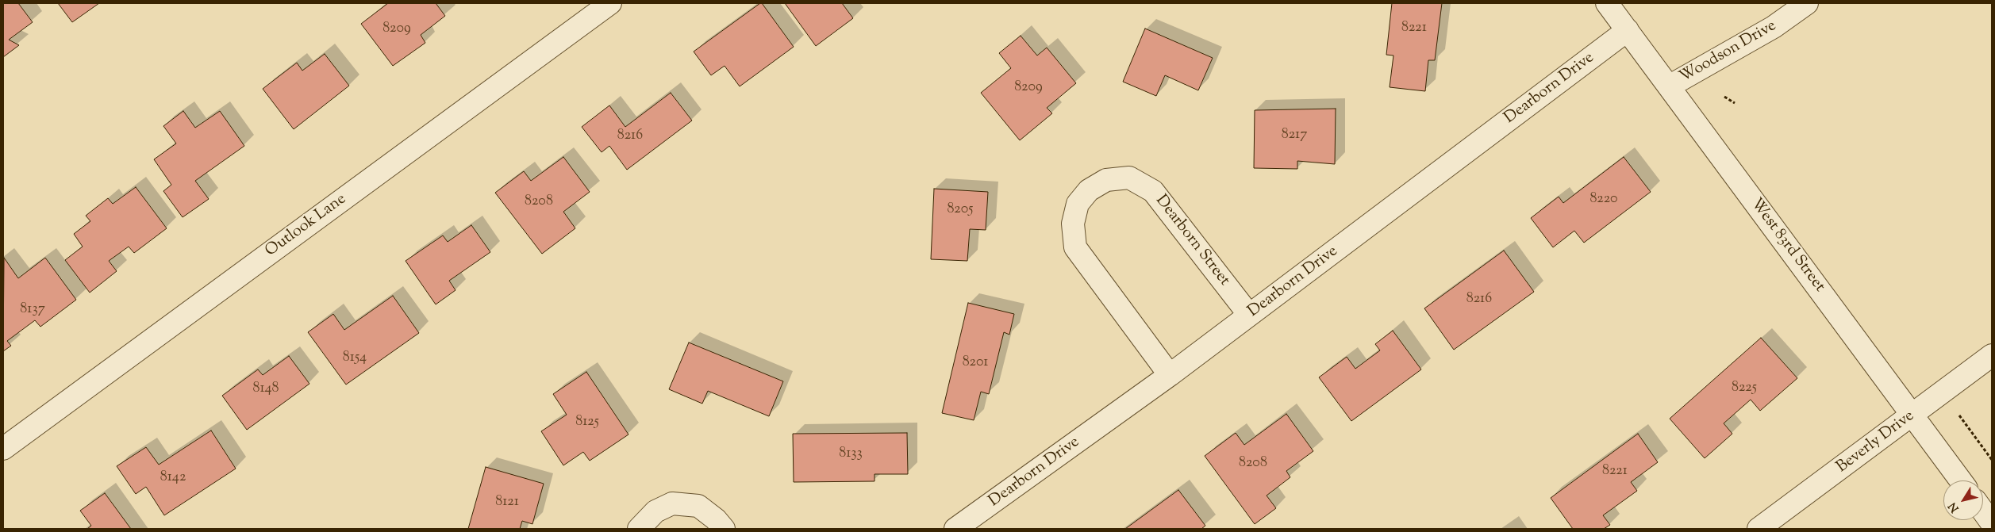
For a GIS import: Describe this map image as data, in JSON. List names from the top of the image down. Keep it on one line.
{"streets":{"street":["Woodson Drive","Dearborn Drive","Outlook Lane","Dearborn Street","West 83rd Street","Beverly Drive"]},"crossings":[["Woodson Drive","West 83rd Street"],["Dearborn Drive","Dearborn Street"],["Dearborn Drive","West 83rd Street"],["West 83rd Street","Beverly Drive"]],"house_numbers":["8221","8209","8209","8217","8216","8220","8208","8205","8216","8137","8154","8201","8225","8148","8125","8133","8208","8221","8142","8121"],"north":"bottom left"}
